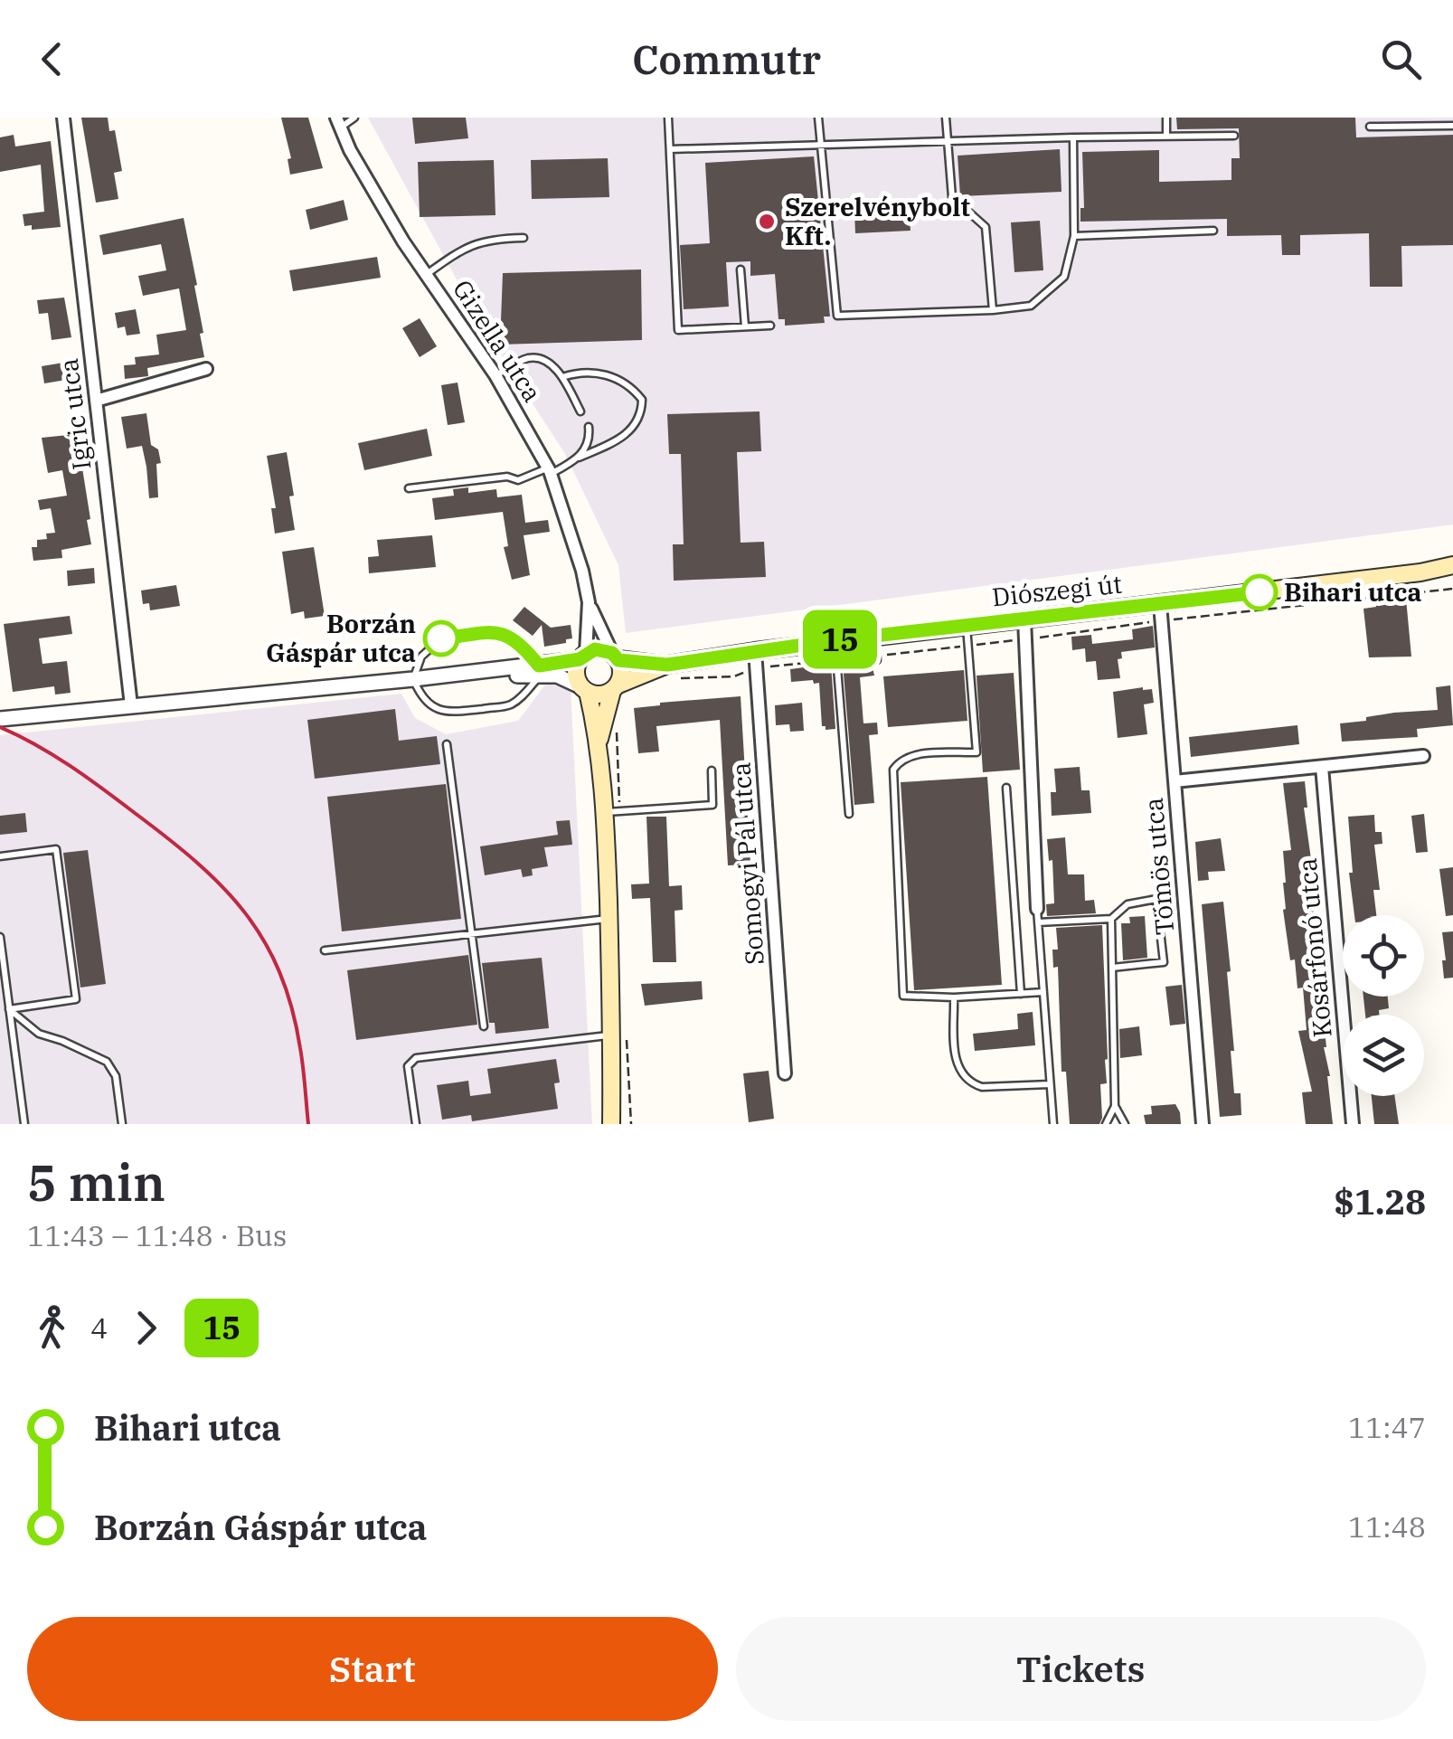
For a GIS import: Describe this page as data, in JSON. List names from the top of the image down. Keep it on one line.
{"streets":{"main road":["Diószegi út"],"street":["Gizella utca","Igric utca","Somogyi Pál utca","Tömös utca","Kosárfonó utca"]},"crossings":[["Gizella utca","Diószegi út"],["Diószegi út","Somogyi Pál utca"],["Diószegi út","Tömös utca"]],"places":["Szerelvénybolt Kft.","Bihari utca","Borzán Gáspár utca"],"lines":["bus line 15"],"page":{"header":"Commutr","on_map":"15","heading":["5 min","11:43 – 11:48 · Bus","$1.28"],"legs":["4","15"],"list":[{"name":"Bihari utca","value":"11:47"},{"name":"Borzán Gáspár utca","value":"11:48"}],"buttons":["Start","Tickets"]}}
